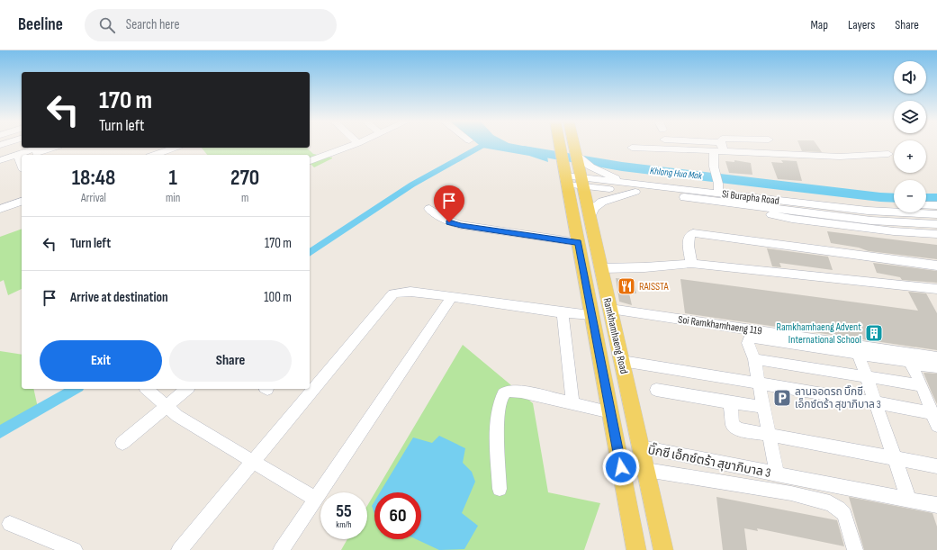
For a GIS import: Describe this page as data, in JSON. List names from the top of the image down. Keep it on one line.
{"streets":{"main road":["Ramkhamhaeng Road"],"street":["Si Burapha Road","Soi Ramkhamhaeng 119","บิ๊กซี เอ็กซ์ตร้า สุขาภิบาล 3"]},"crossings":[["Si Burapha Road","Ramkhamhaeng Road"],["Soi Ramkhamhaeng 119","Ramkhamhaeng Road"],["Ramkhamhaeng Road","บิ๊กซี เอ็กซ์ตร้า สุขาภิบาล 3"]],"water":["Khlong Hua Mak"],"places":{"restaurant":["RAISSTA"],"building":["Ramkhamhaeng Advent International School"],"parking":["ลานจอดรถ บิ๊กซี เอ็กซ์ตร้า สุขาภิบาล 3"]},"page":{"header":"Beeline","search":"Search here","nav":["Map","Layers","Share"],"map_buttons":["+","−"],"turn":["170 m","Turn left"],"eta":["18:48","Arrival","1","min","270","m"],"list":[{"name":"Turn left","value":"170 m"},{"name":"Arrive at destination","value":"100 m"}],"buttons":["Exit","Share"],"speed":"55 km/h","limit":"60"}}
